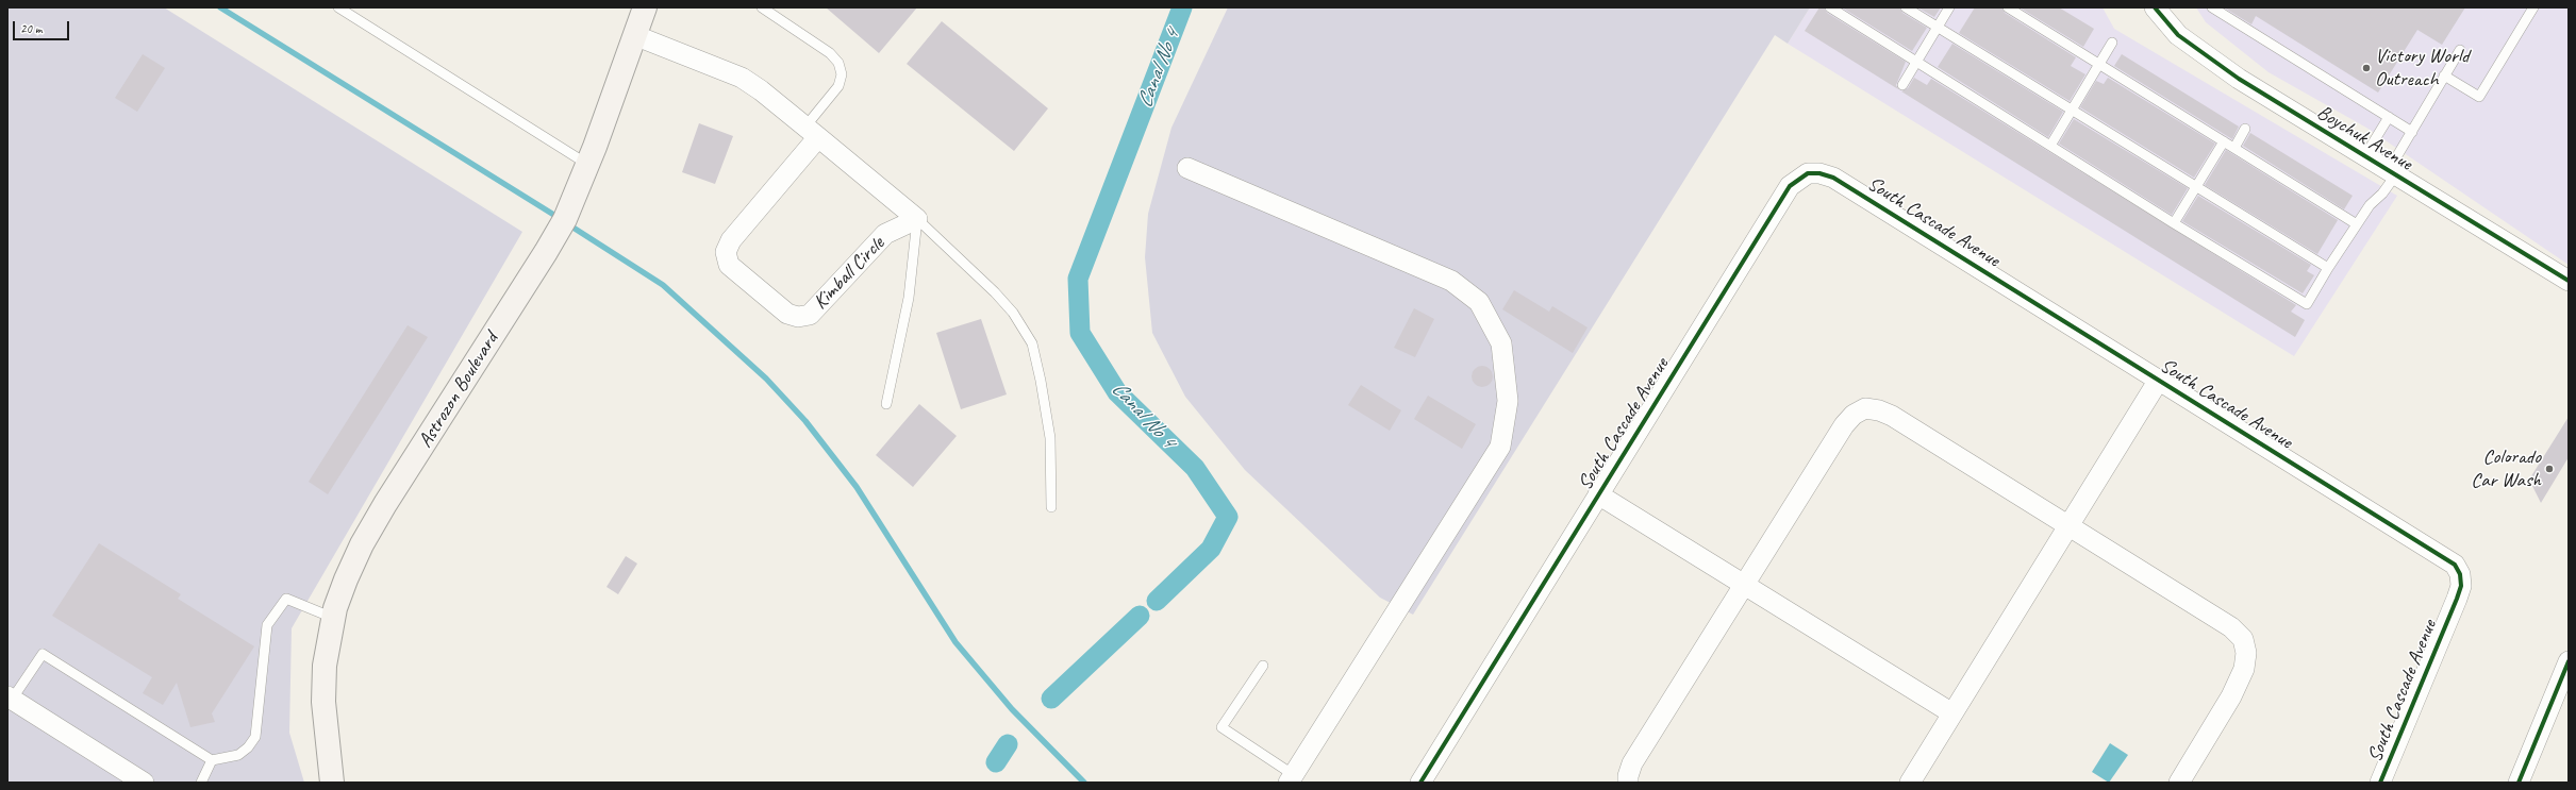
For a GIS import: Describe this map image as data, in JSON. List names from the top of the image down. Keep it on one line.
{"streets":{"main road":["Astrozon Boulevard"],"street":["Boychuk Avenue","South Cascade Avenue","Kimball Circle"]},"water":["Canal No 4"],"places":["Victory World Outreach","Colorado Car Wash"],"scale_bar":"20 m"}
